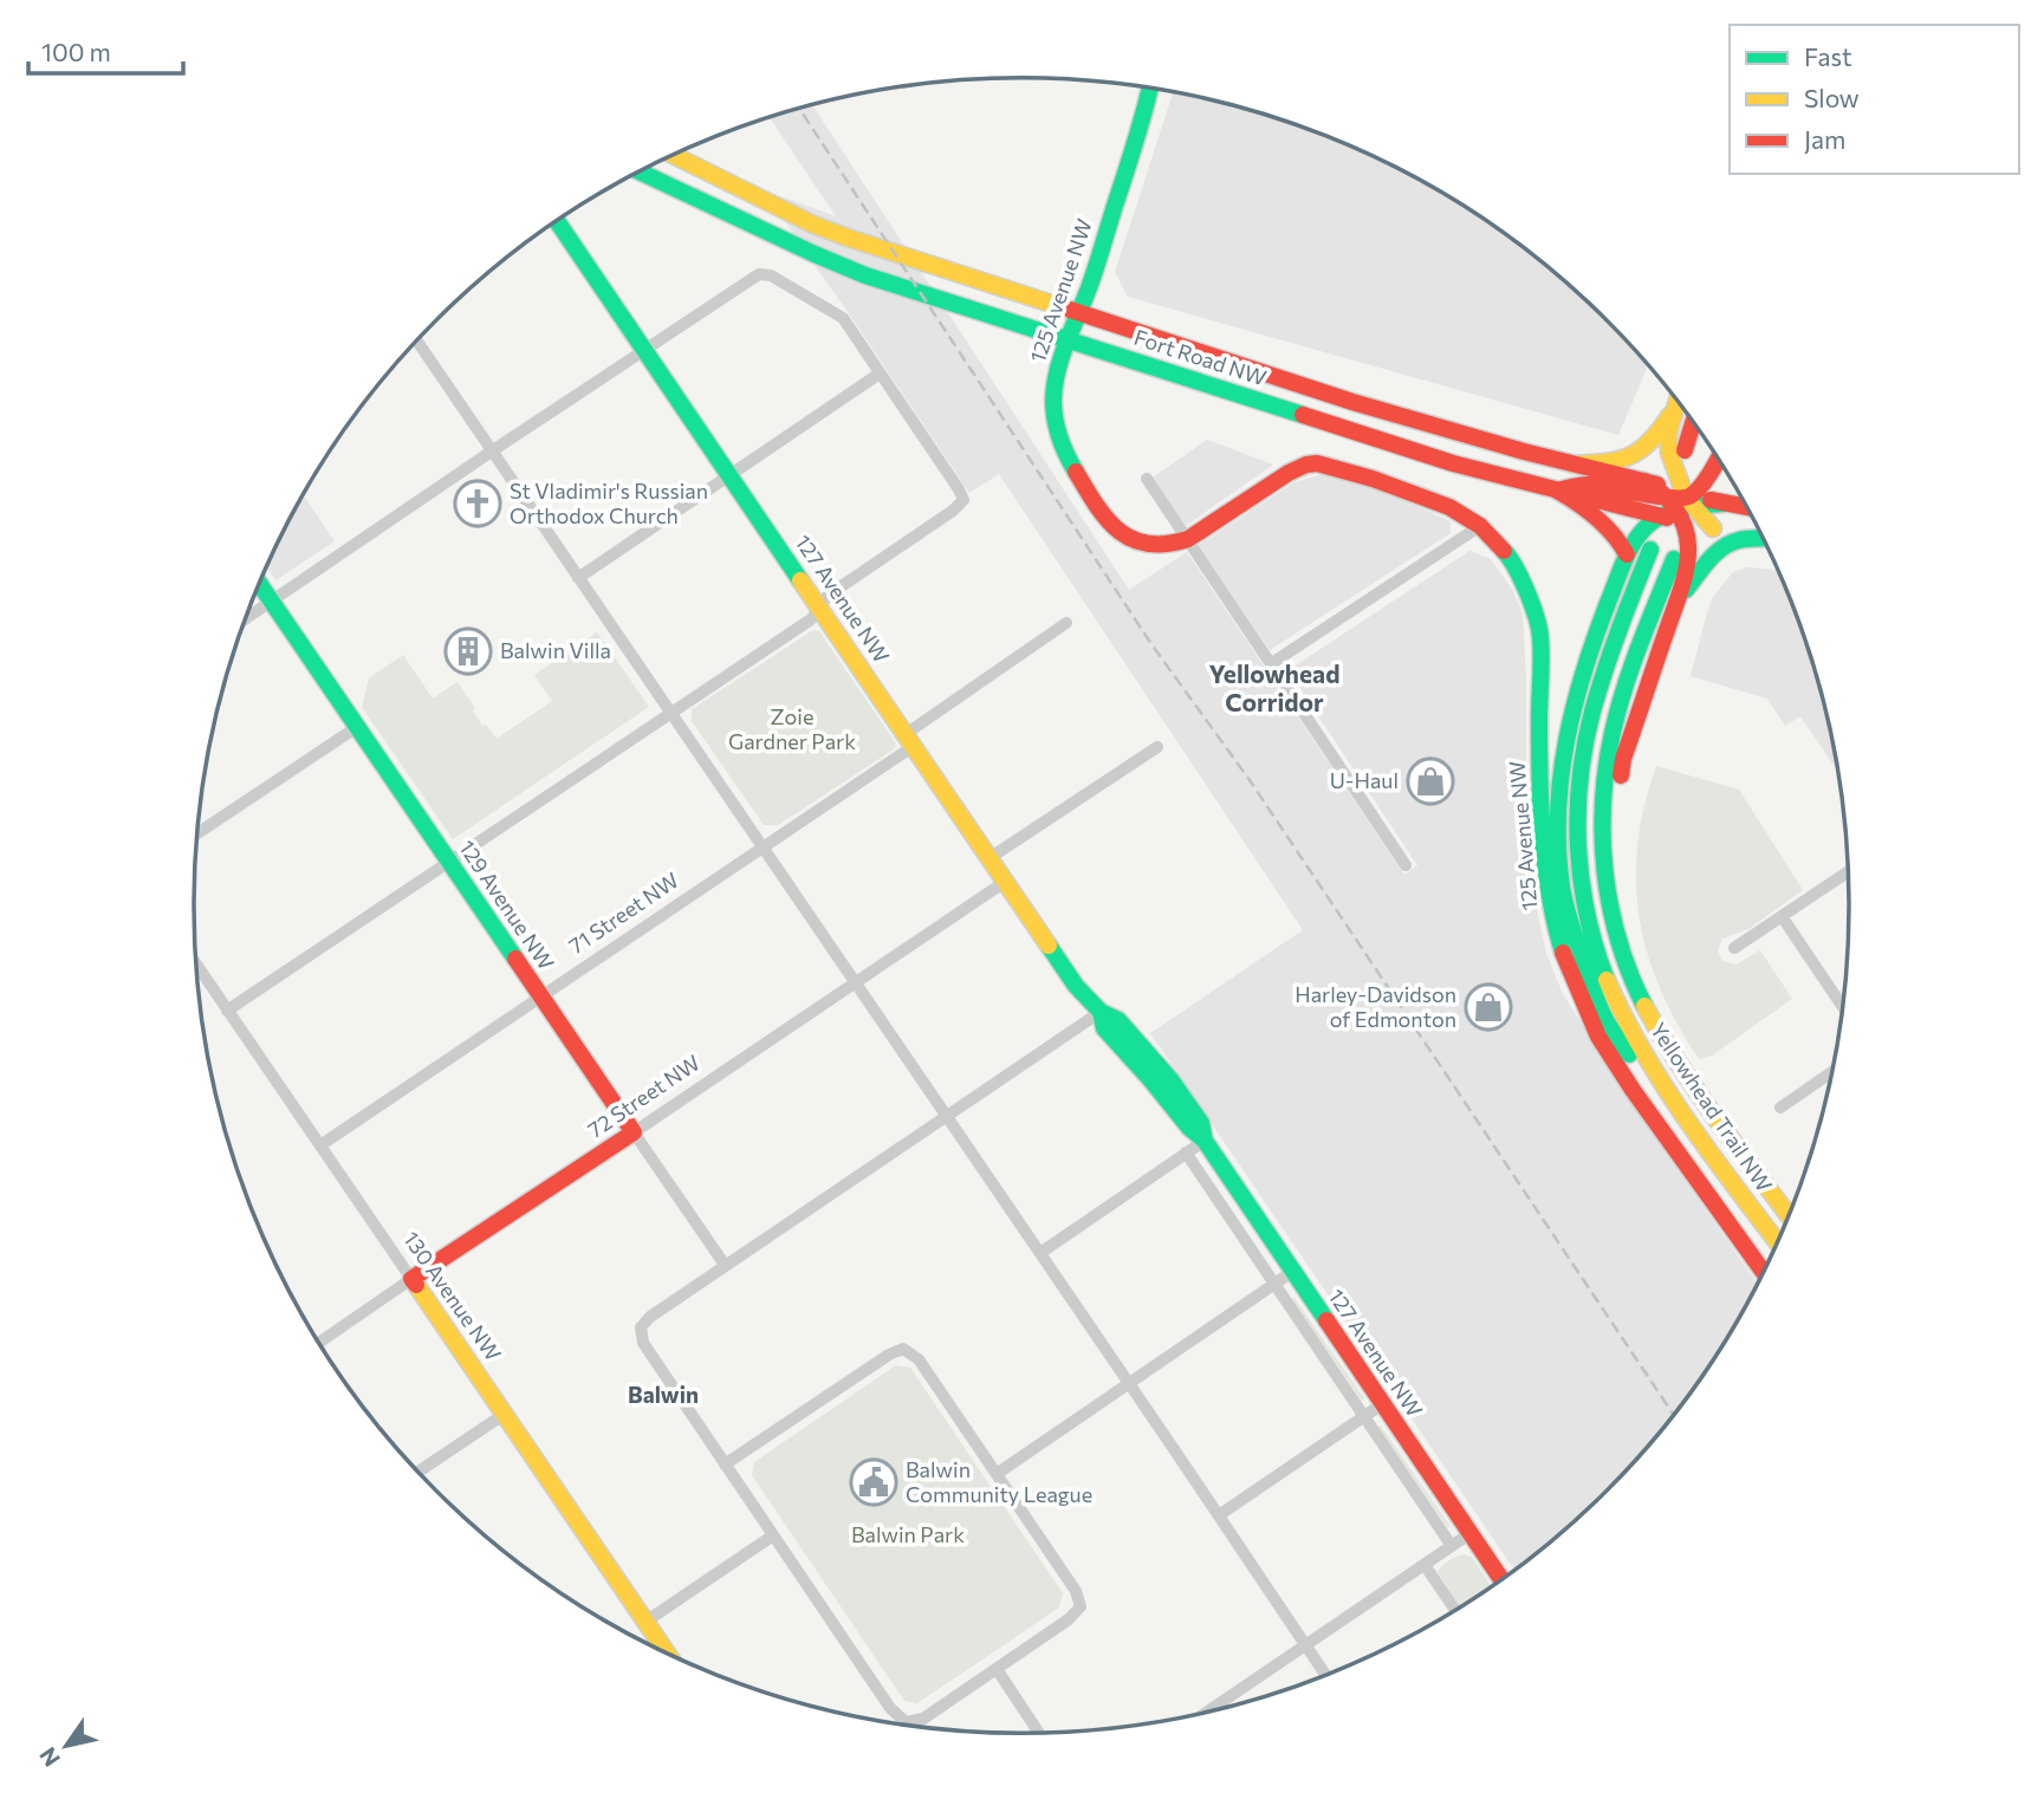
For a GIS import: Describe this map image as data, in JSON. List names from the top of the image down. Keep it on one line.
{"streets":{"main road":["125 Avenue NW","Fort Road NW","127 Avenue NW","129 Avenue NW","72 Street NW","Yellowhead Trail NW","130 Avenue NW"],"street":["71 Street NW"]},"crossings":[["125 Avenue NW","Fort Road NW"],["127 Avenue NW","71 Street NW"],["127 Avenue NW","72 Street NW"],["129 Avenue NW","71 Street NW"],["129 Avenue NW","72 Street NW"],["71 Street NW","130 Avenue NW"],["72 Street NW","130 Avenue NW"]],"districts":["Yellowhead Corridor","Balwin"],"parks":["Zoie Gardner Park","Balwin Park"],"places":{"church":["St Vladimir's Russian Orthodox Church"],"building":["Balwin Villa"],"shop":["U-Haul","Harley-Davidson of Edmonton"],"public building":["Balwin Community League"]},"legend":["Fast","Slow","Jam"],"scale_bar":"100 m","north":"bottom left"}
